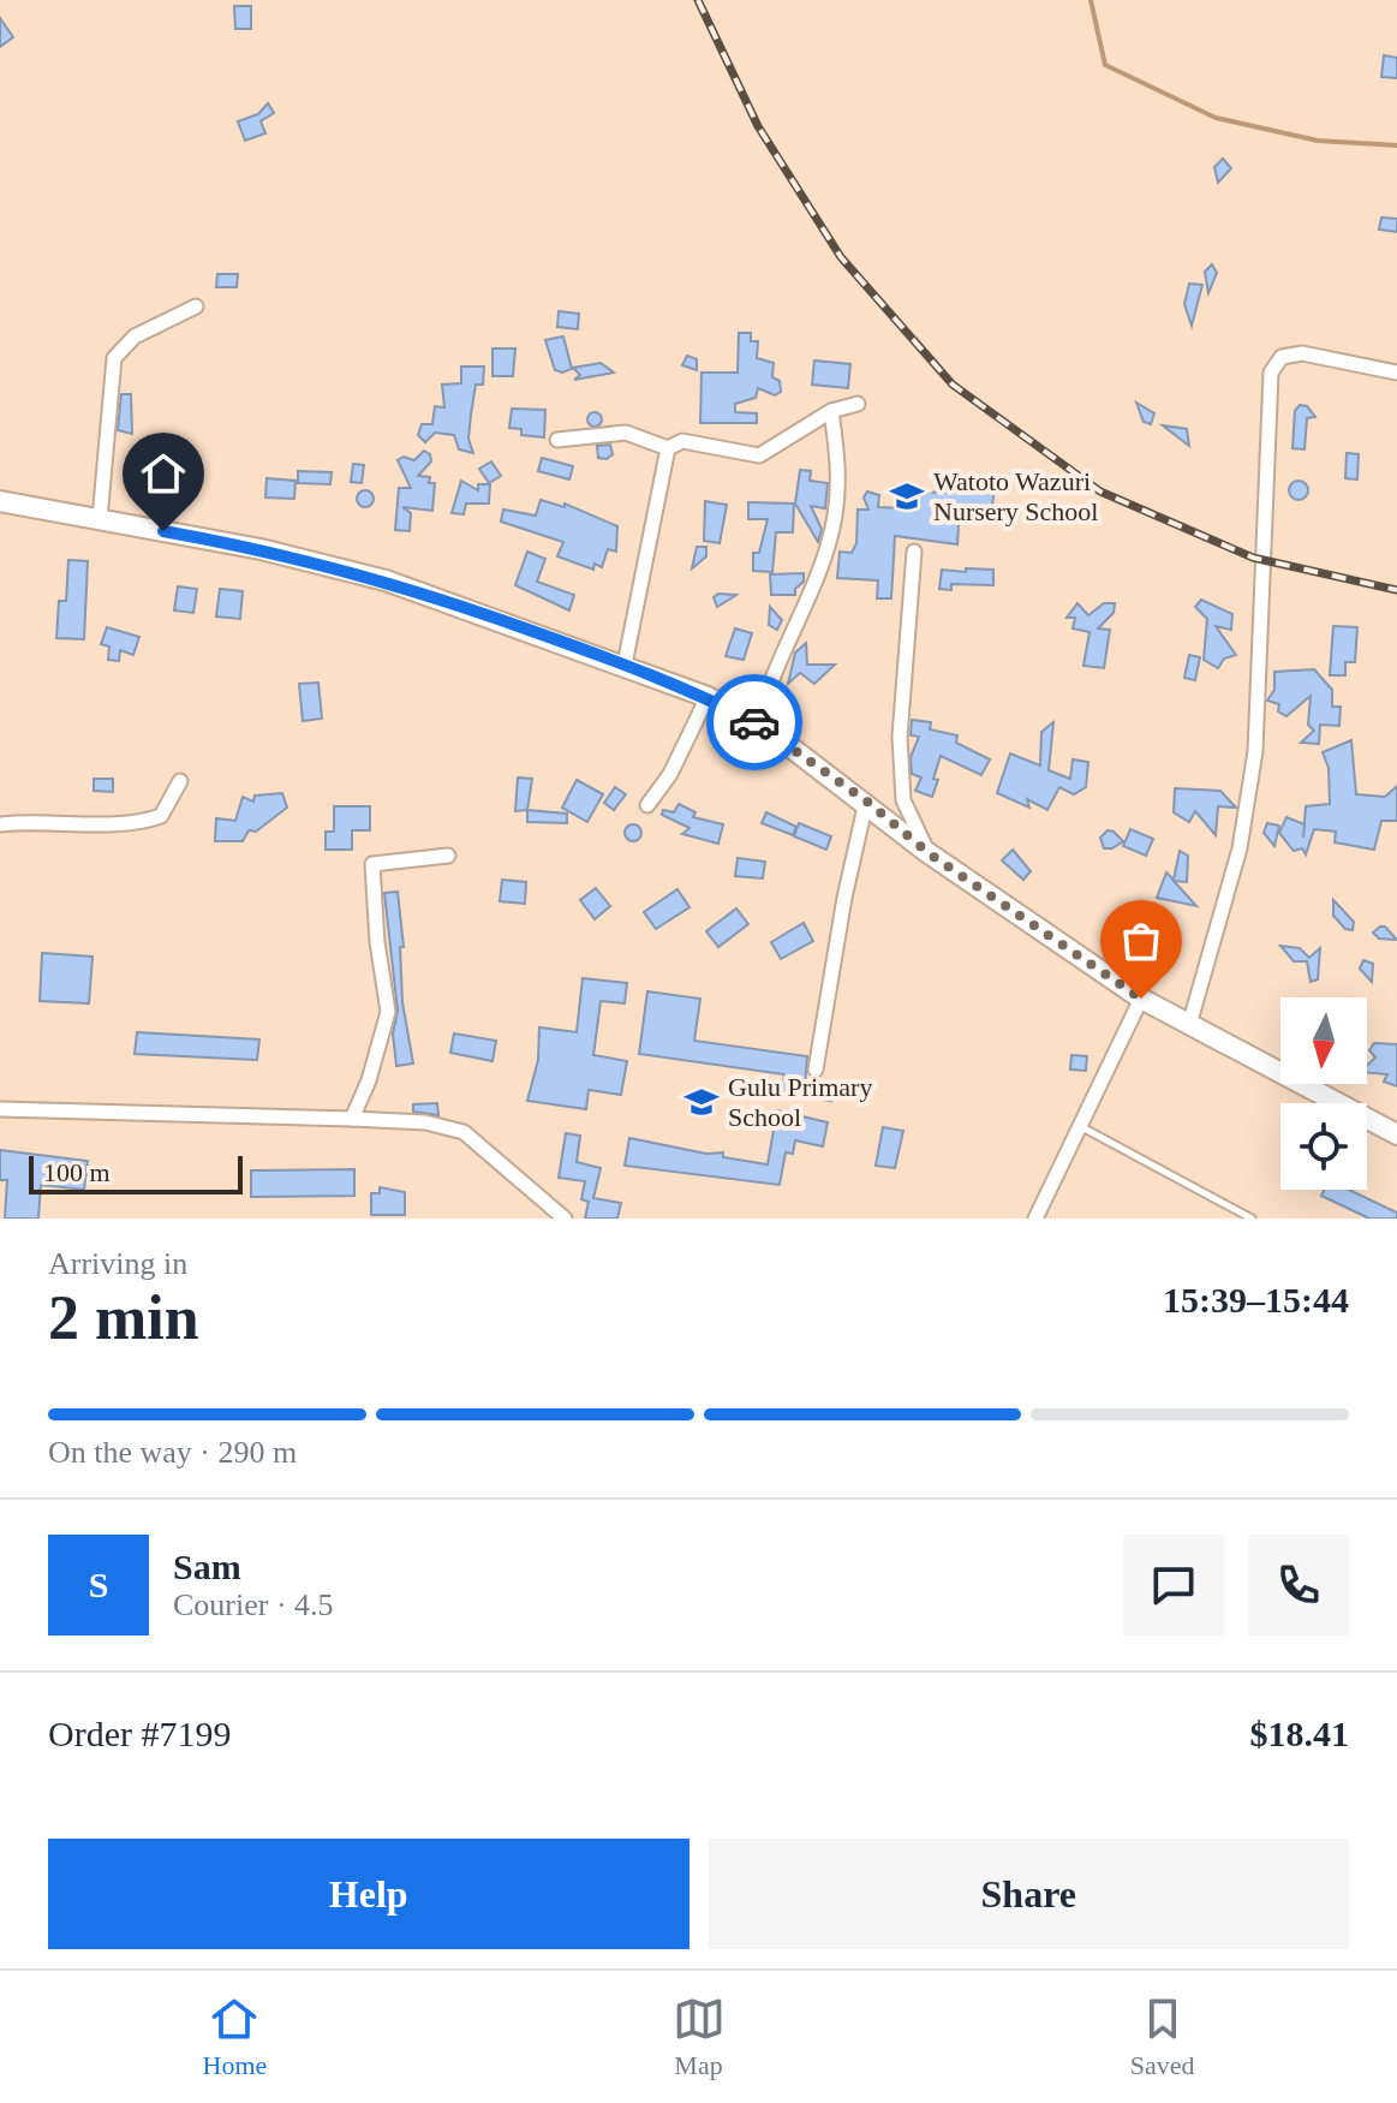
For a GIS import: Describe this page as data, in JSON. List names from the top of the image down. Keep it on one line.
{"places":{"school or university":["Watoto Wazuri Nursery School","Gulu Primary School"]},"scale_bar":"100 m","north":"bottom","page":{"scale":"100 m","heading":["2 min","Arriving in","15:39–15:44"],"panel":["Sam","Courier · 4.5","Order #7199","$18.41"],"bar":"On the way · 290 m","round":"S","buttons":["Help","Share"],"tabs":["Home","Map","Saved"]}}
